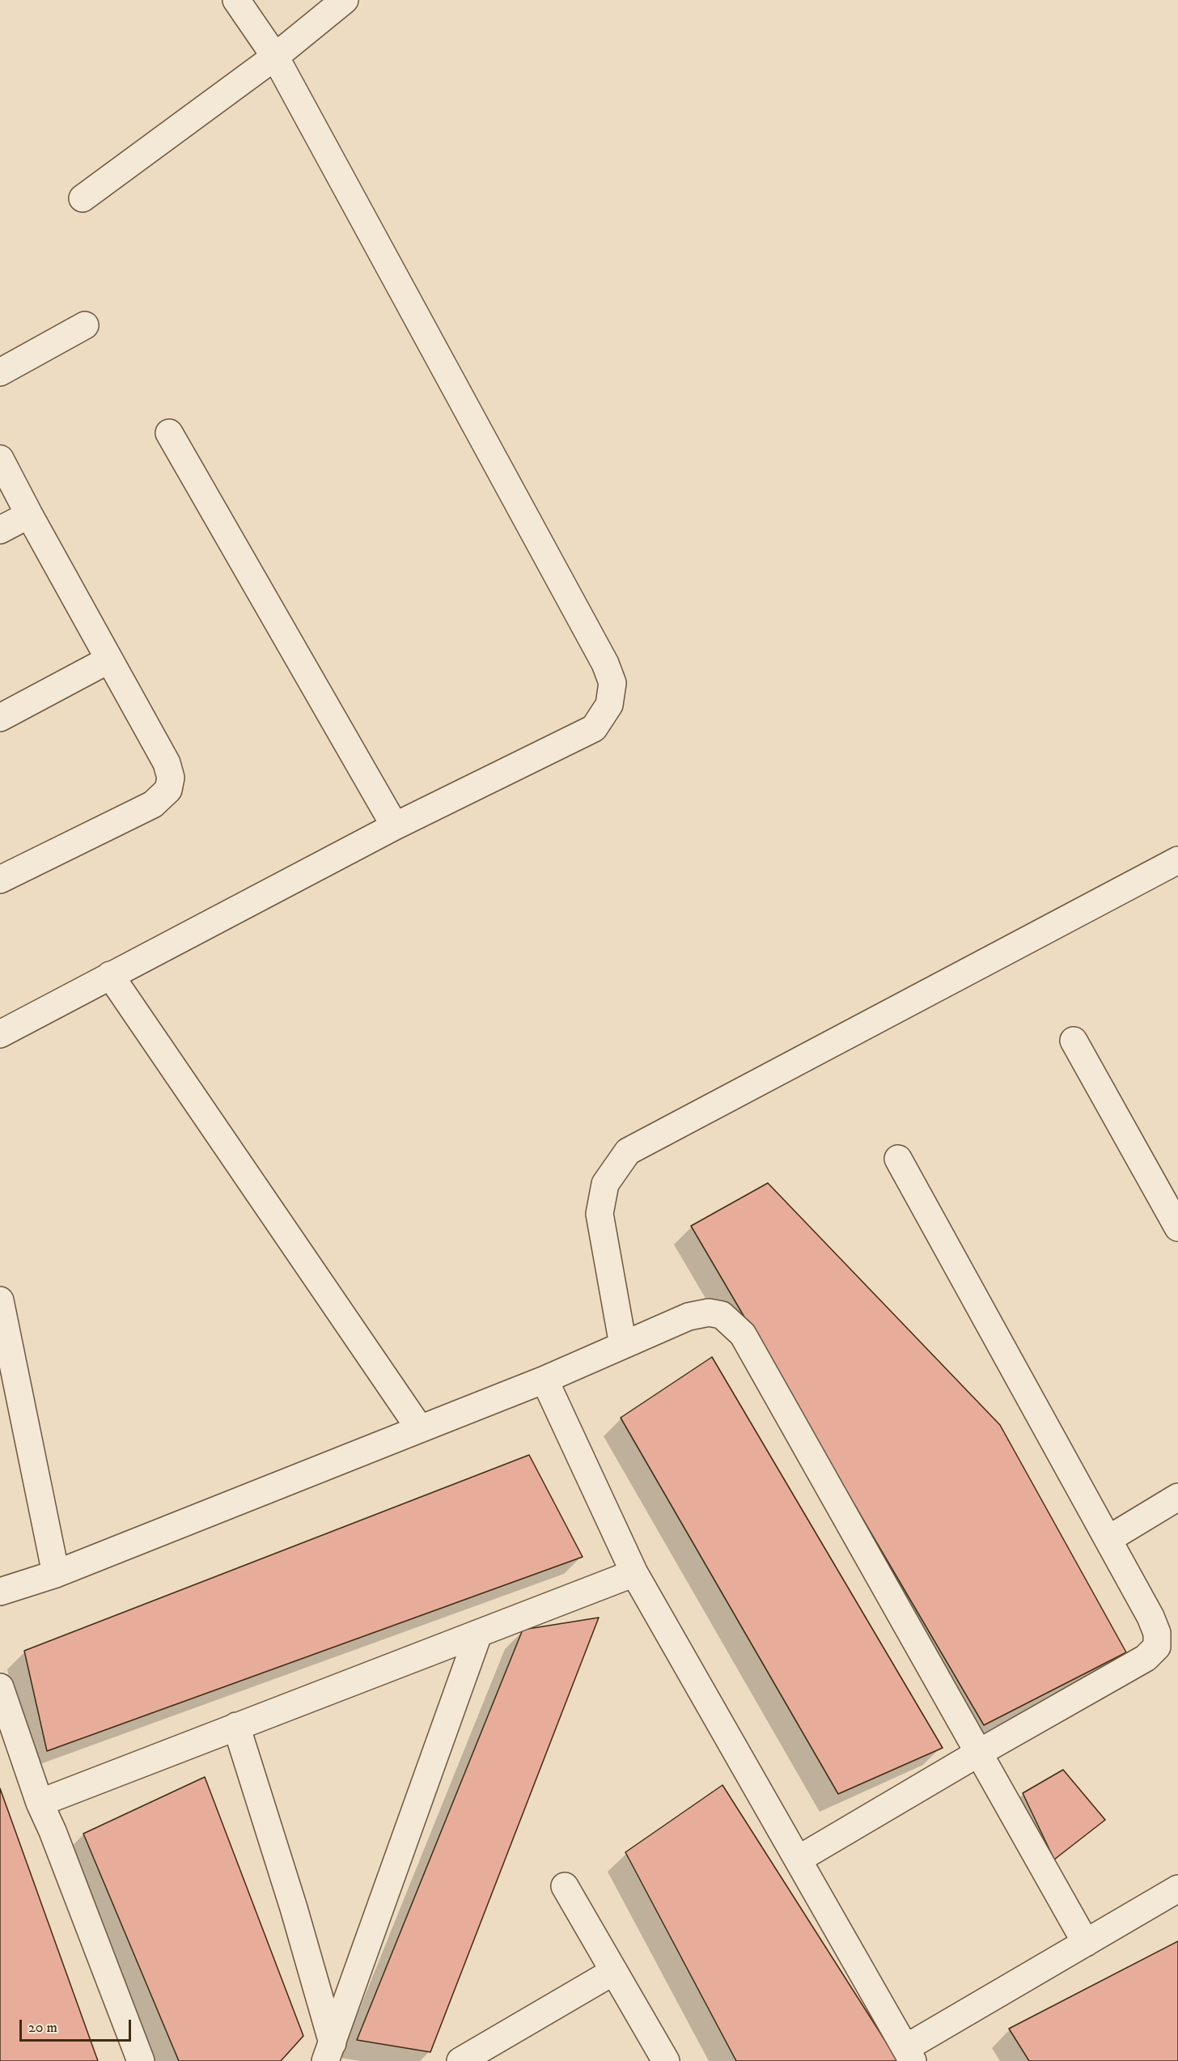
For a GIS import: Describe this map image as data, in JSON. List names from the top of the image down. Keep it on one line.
{"scale_bar":"20 m"}
